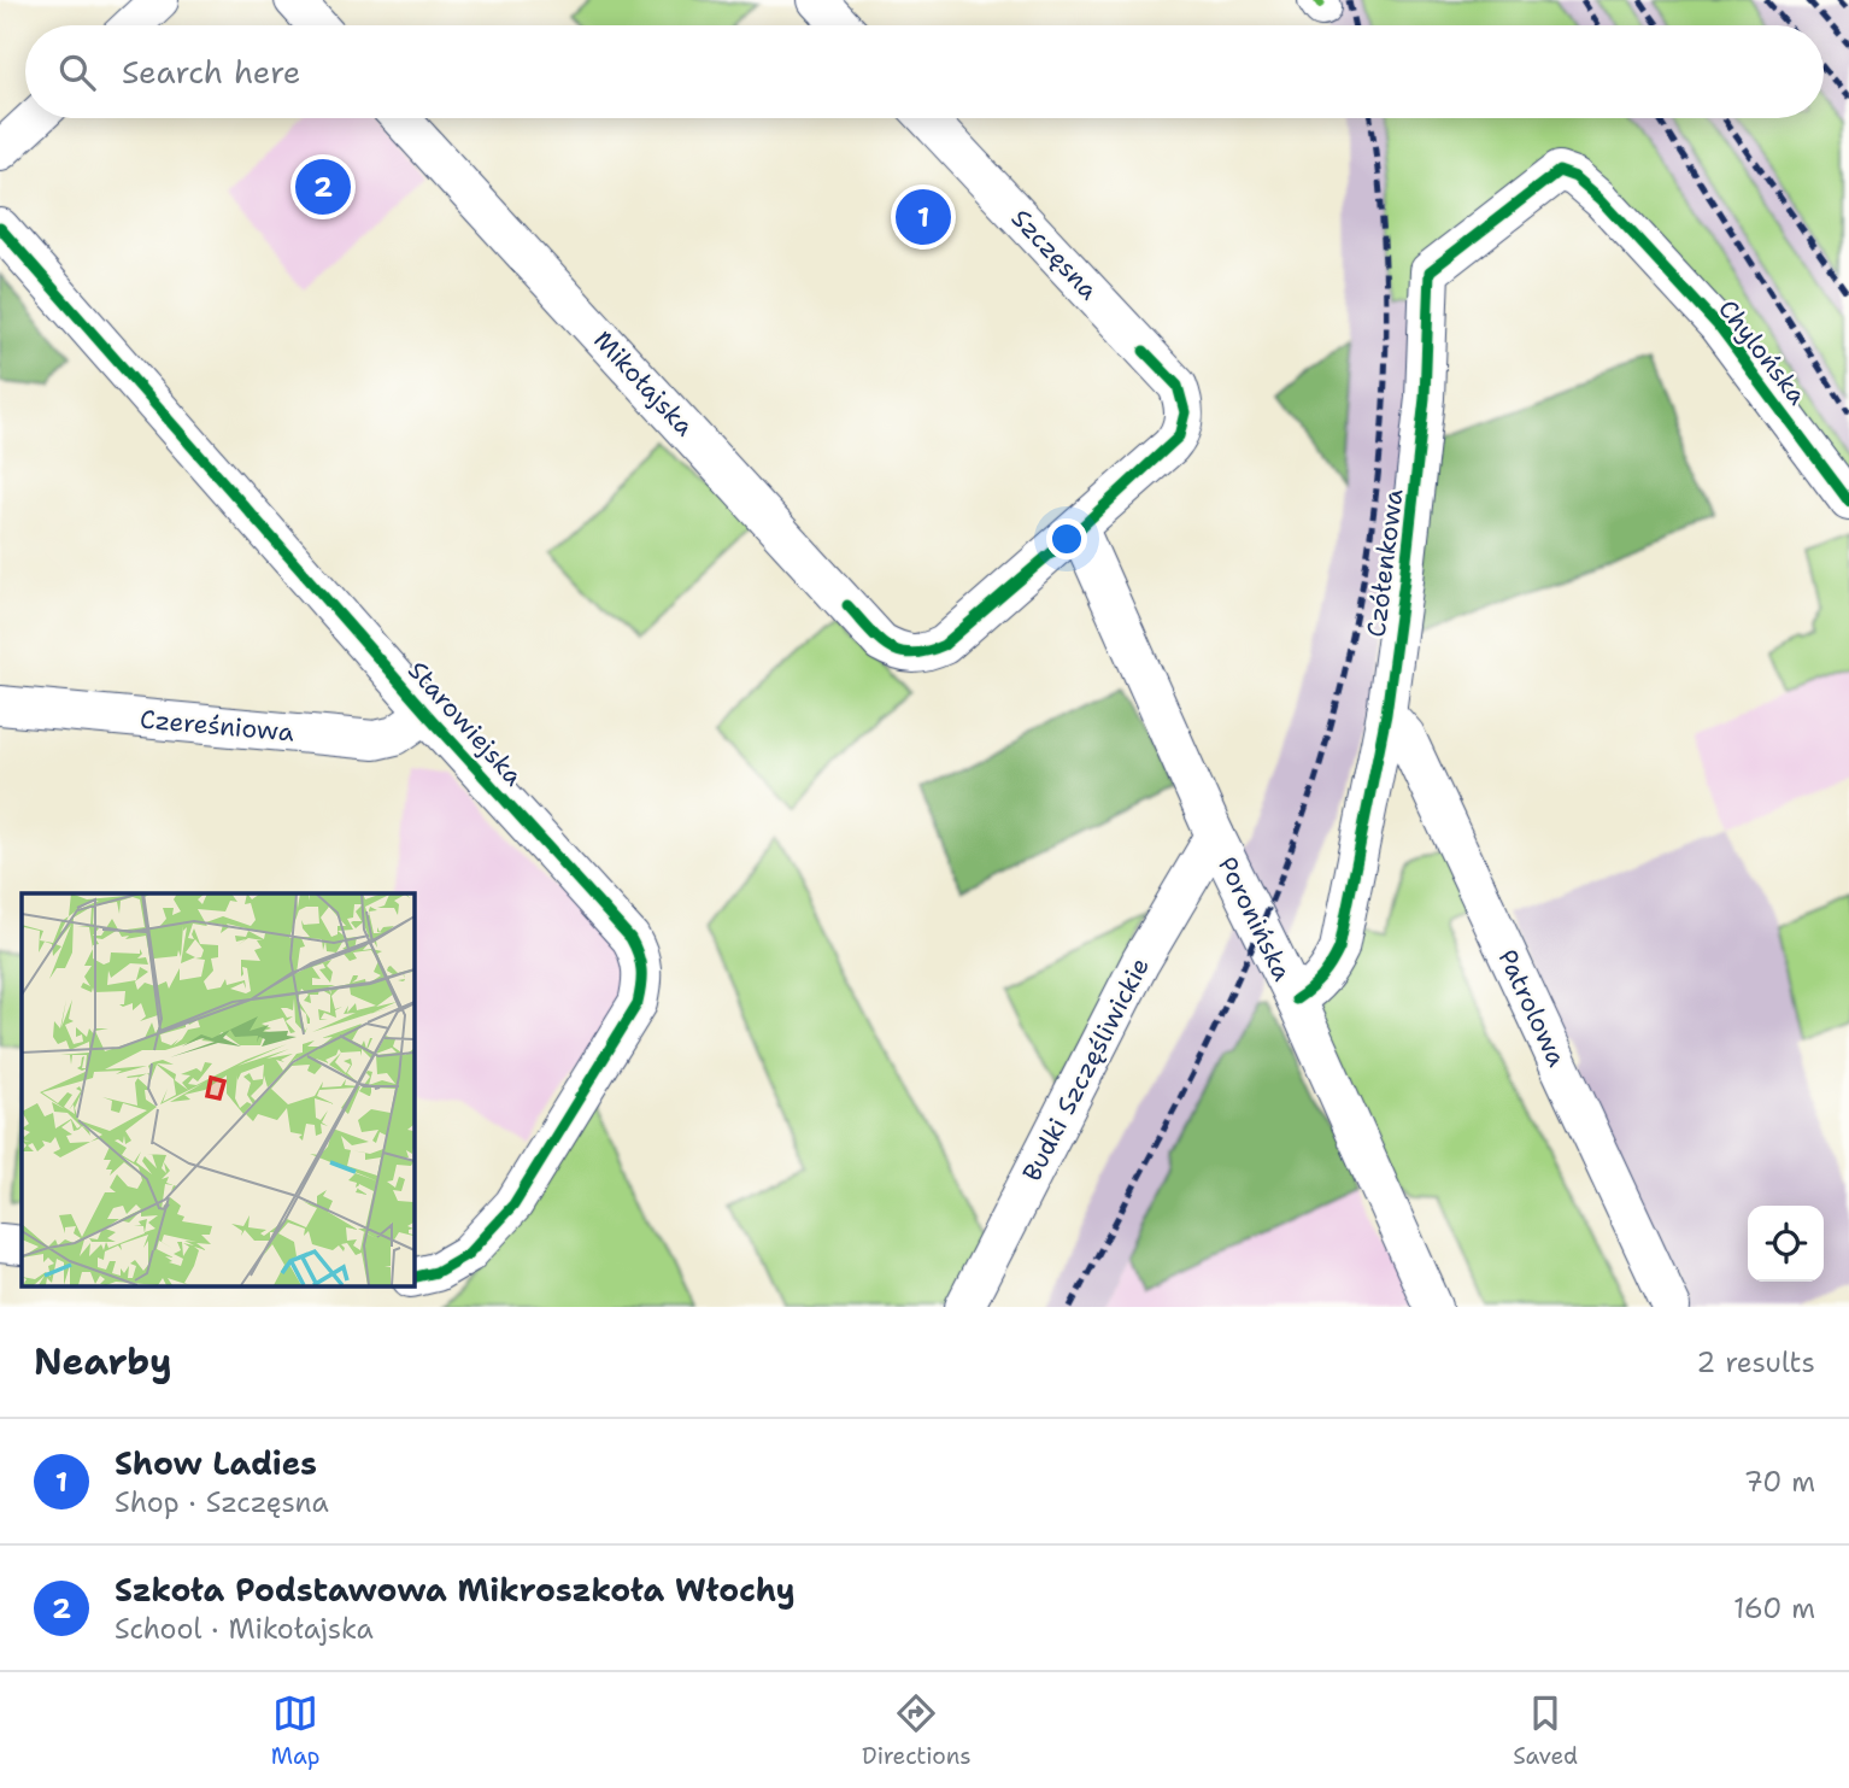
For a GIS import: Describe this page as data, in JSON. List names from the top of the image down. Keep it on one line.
{"streets":{"street":["Szczęsna","Chylońska","Mikołajska","Czółenkowa","Starowiejska","Czereśniowa","Poronińska","Patrolowa","Budki Szczęśliwickie"]},"crossings":[["Szczęsna","Mikołajska"],["Szczęsna","Poronińska"],["Chylońska","Czółenkowa"],["Mikołajska","Poronińska"],["Czółenkowa","Poronińska"],["Czółenkowa","Patrolowa"],["Starowiejska","Czereśniowa"],["Poronińska","Budki Szczęśliwickie"]],"page":{"search":"Search here","pins":["2","1"],"heading":["Nearby","2 results"],"list":[{"mark":"1","name":"Show Ladies","note":"Shop · Szczęsna","value":"70 m"},{"mark":"2","name":"Szkoła Podstawowa Mikroszkoła Włochy","note":"School · Mikołajska","value":"160 m"}],"nav":["Map","Directions","Saved"]}}
